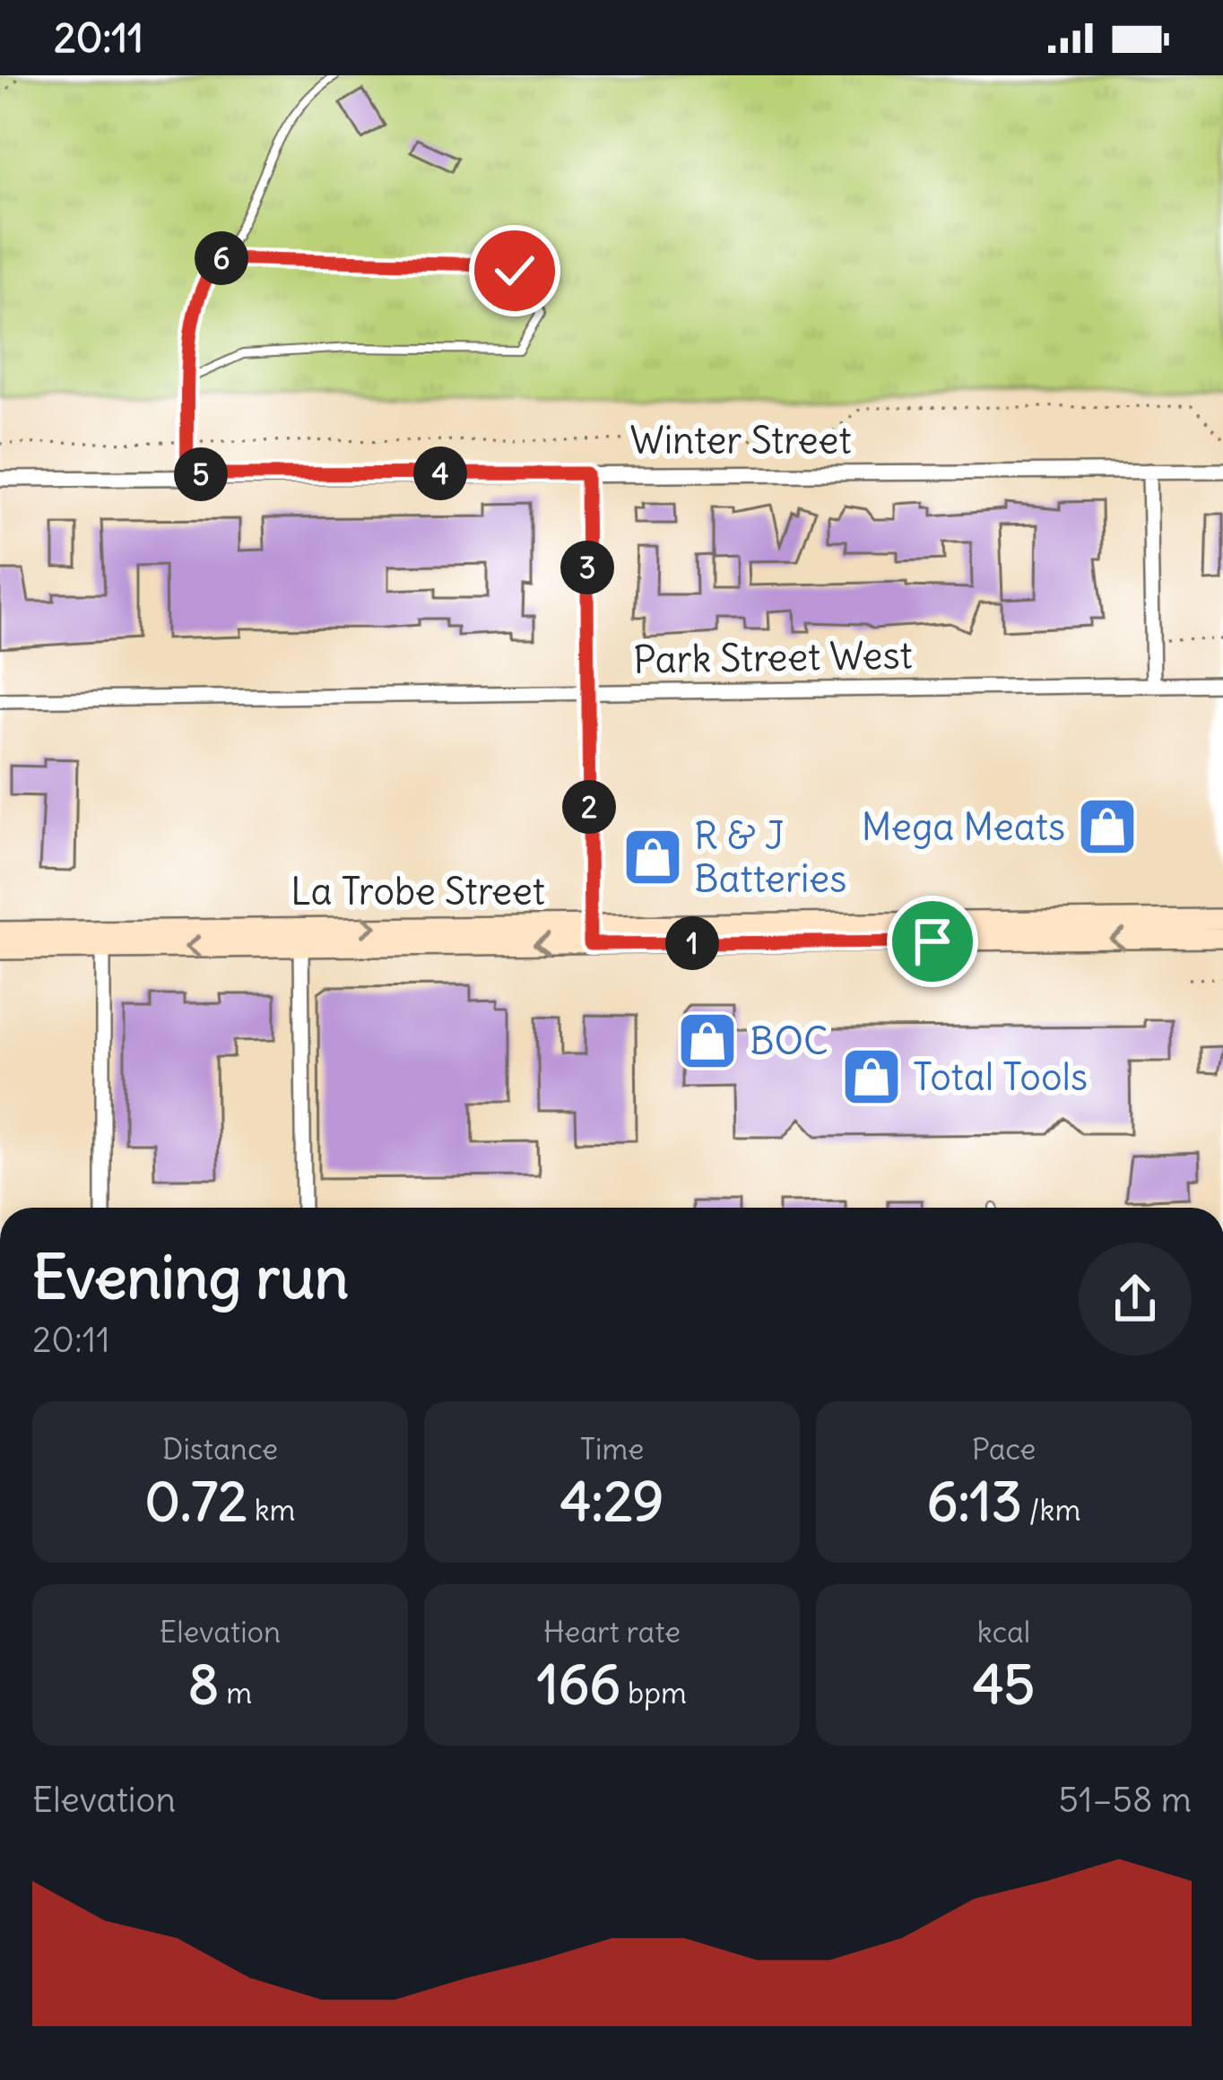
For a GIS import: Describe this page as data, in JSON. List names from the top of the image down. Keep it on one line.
{"streets":{"main road":["La Trobe Street"],"street":["Winter Street","Park Street West"]},"places":{"shop":["Mega Meats","R & J Batteries","BOC","Total Tools"]},"page":{"status":"20:11","pins":["6","4","5","3","2","1"],"heading":["Evening run","20:11"],"stats":[["Distance","0.72 km"],["Time","4:29"],["Pace","6:13 /km"],["Elevation","8 m"],["Heart rate","166 bpm"],["kcal","45"]],"chart":["Elevation","51–58 m"]}}
